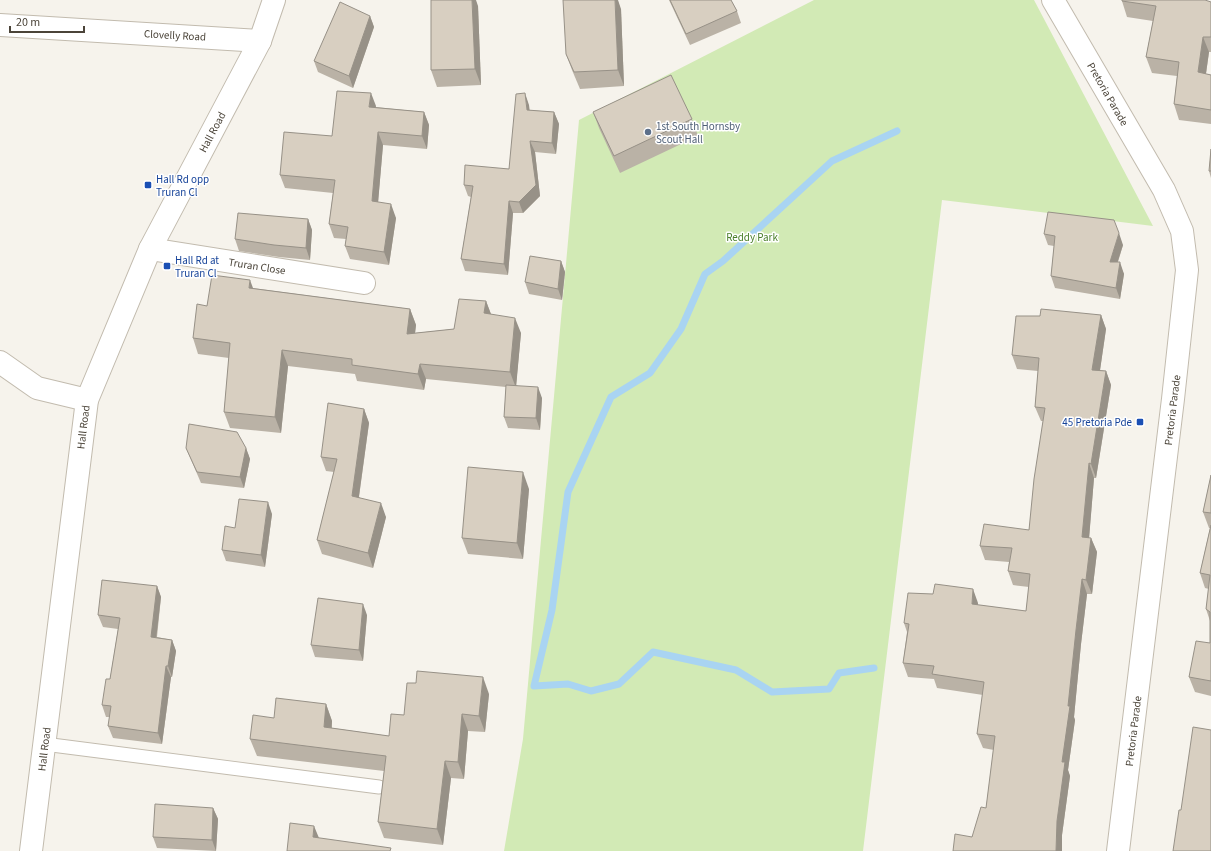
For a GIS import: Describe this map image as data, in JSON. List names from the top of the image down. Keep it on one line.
{"streets":{"street":["Clovelly Road","Pretoria Parade","Hall Road","Truran Close"]},"crossings":[["Clovelly Road","Hall Road"],["Hall Road","Truran Close"]],"parks":["Reddy Park"],"places":{"other":["1st South Hornsby Scout Hall"],"transit":["Hall Rd opp Truran Cl","Hall Rd at Truran Cl","45 Pretoria Pde"]},"scale_bar":"20 m"}
